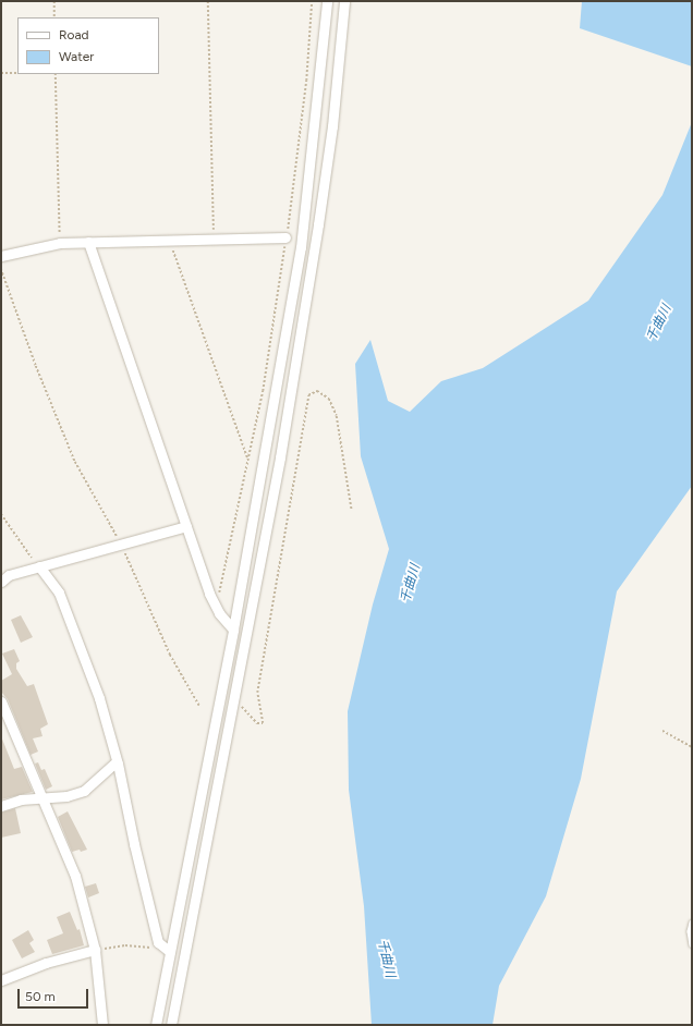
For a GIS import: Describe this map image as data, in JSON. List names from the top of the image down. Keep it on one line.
{"water":["千曲川"],"legend":["Road","Water"],"scale_bar":"50 m"}
